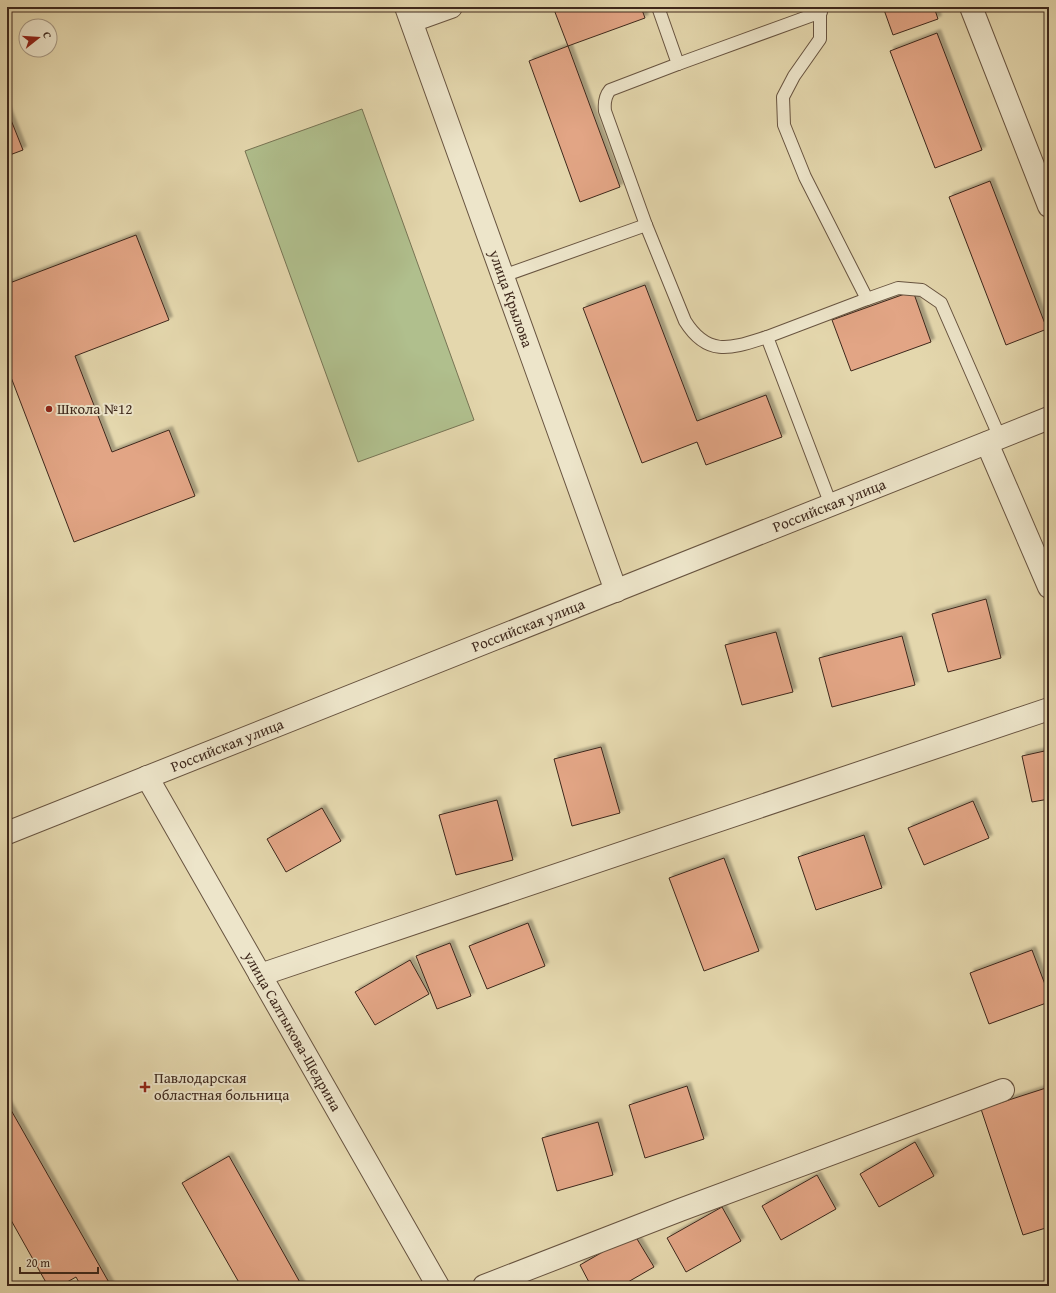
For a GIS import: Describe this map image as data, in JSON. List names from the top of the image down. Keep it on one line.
{"streets":{"street":["улица Крылова","Российская улица","улица Салтыкова-Щедрина"]},"crossings":[["улица Крылова","Российская улица"],["Российская улица","улица Салтыкова-Щедрина"]],"places":{"other":["Школа №12"],"health":["Павлодарская областная больница"]},"scale_bar":"20 m","north":"right"}
